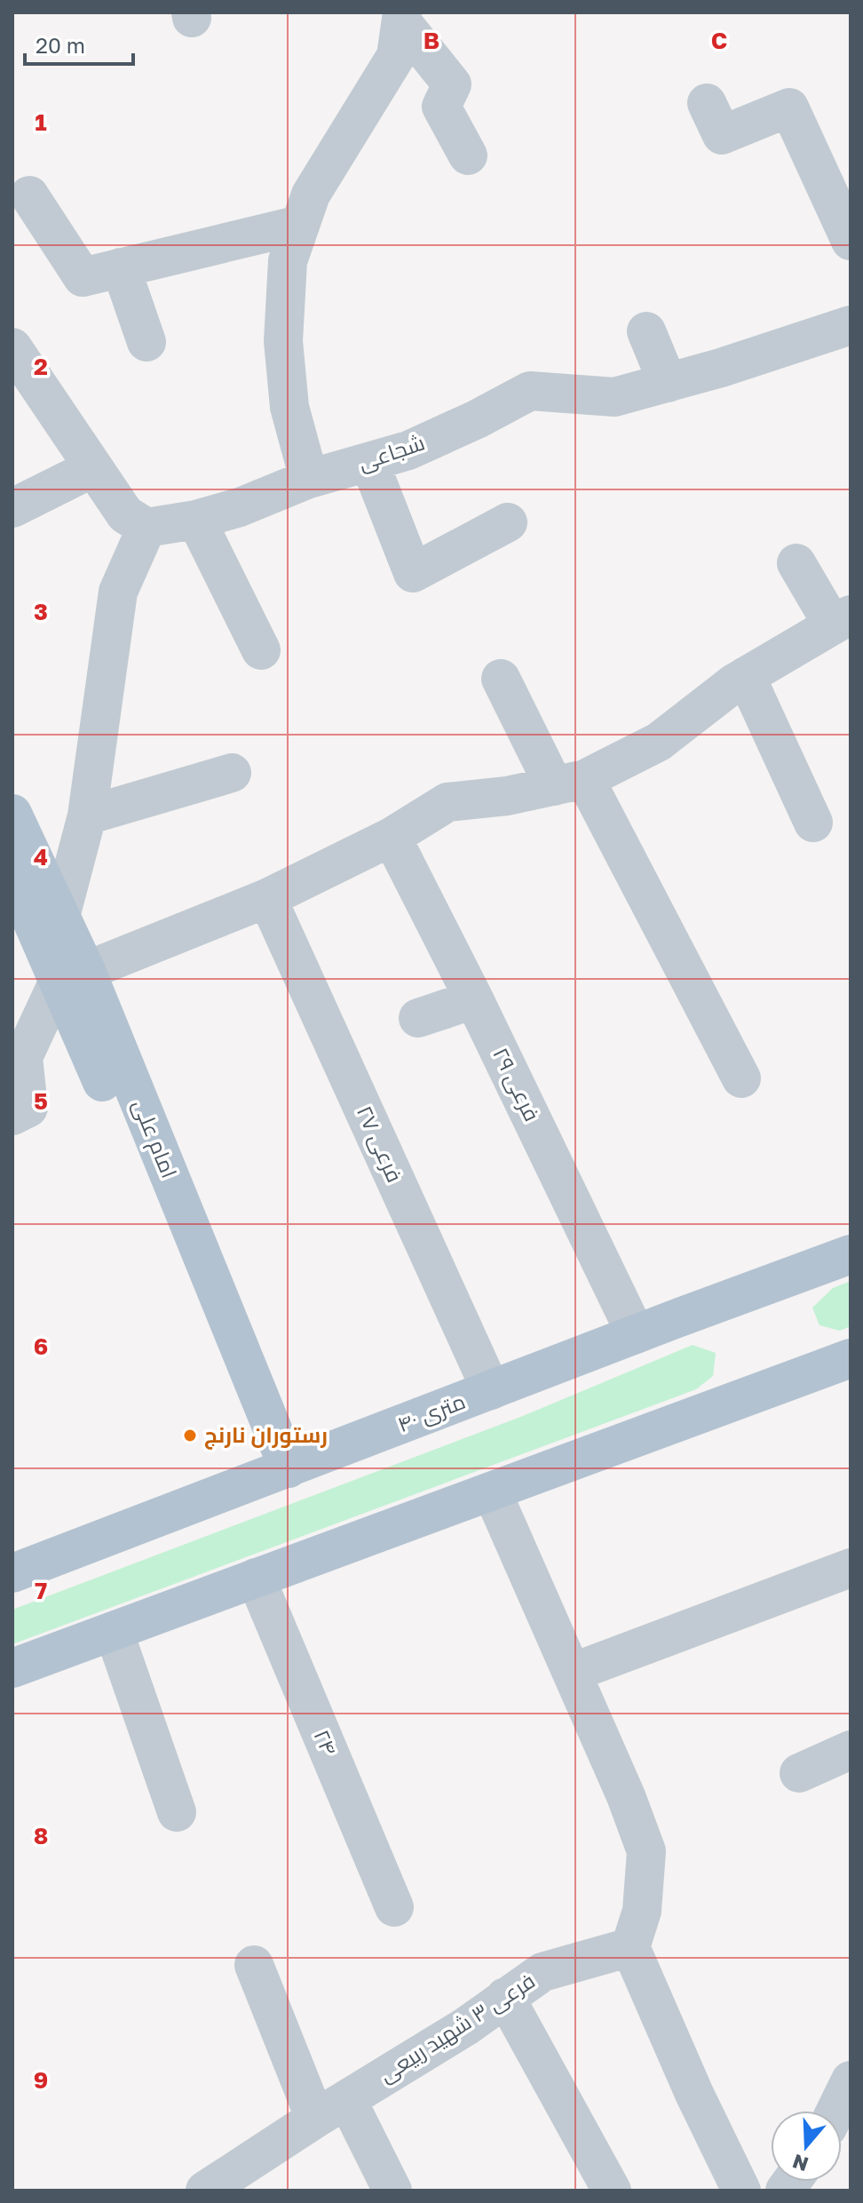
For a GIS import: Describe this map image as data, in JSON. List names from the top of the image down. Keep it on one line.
{"streets":{"main road":["امام علی","۴۰ متری"],"street":["شجاعی","فرعی ۲۹","فرعی ۲۷","۲۴","فرعی ۳ شهید ربیعی"]},"crossings":[["فرعی ۲۹","۴۰ متری"],["امام علی","۴۰ متری"],["فرعی ۲۷","۴۰ متری"]],"places":["رستوران نارنج"],"scale_bar":"20 m","north":"bottom","grid":{"columns":["B","C"],"rows":["1","2","3","4","5","6","7","8","9"]}}
